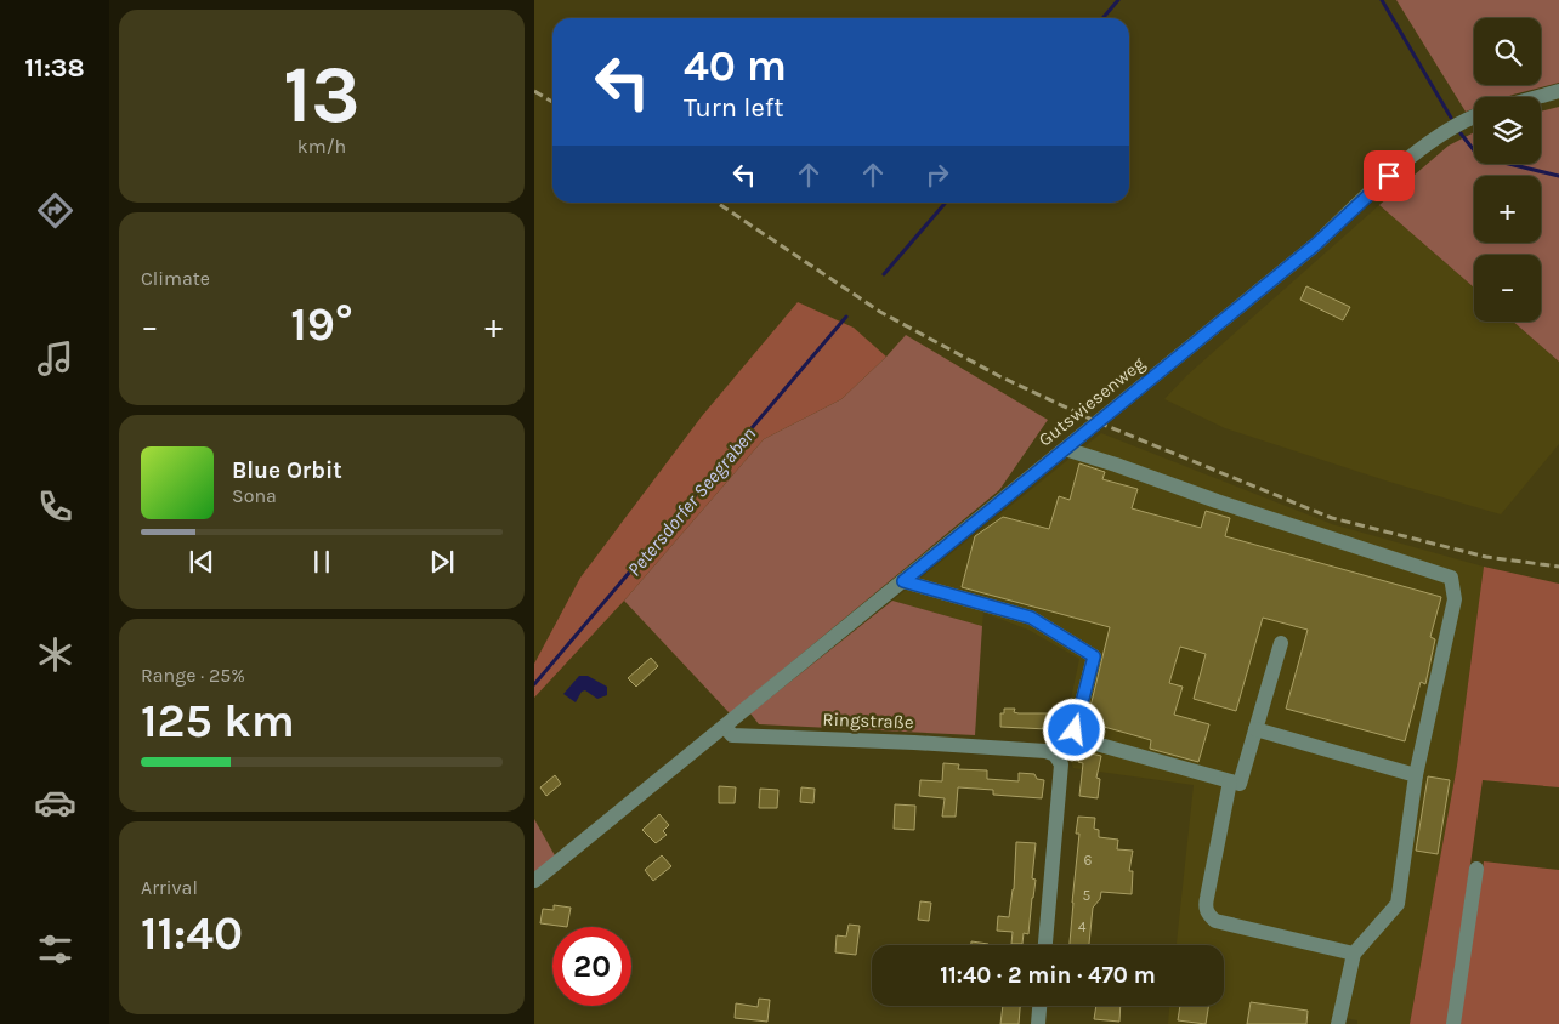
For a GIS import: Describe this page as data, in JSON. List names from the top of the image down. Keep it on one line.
{"streets":{"street":["Gutswiesenweg","Ringstraße"]},"crossings":[["Gutswiesenweg","Ringstraße"]],"water":["Petersdorfer Seegraben"],"house_numbers":["6","5","4"],"page":{"tabs":"11:38","tile":[["13","km/h"],"Climate",["Range · 25%","125 km"],["Arrival","11:40"]],"map_buttons":["+","−"],"turn":["40 m","Turn left"],"heat":["−","19°","+"],"song":["Blue Orbit","Sona"],"limit":"20","trip":"11:40 · 2 min · 470 m"}}
